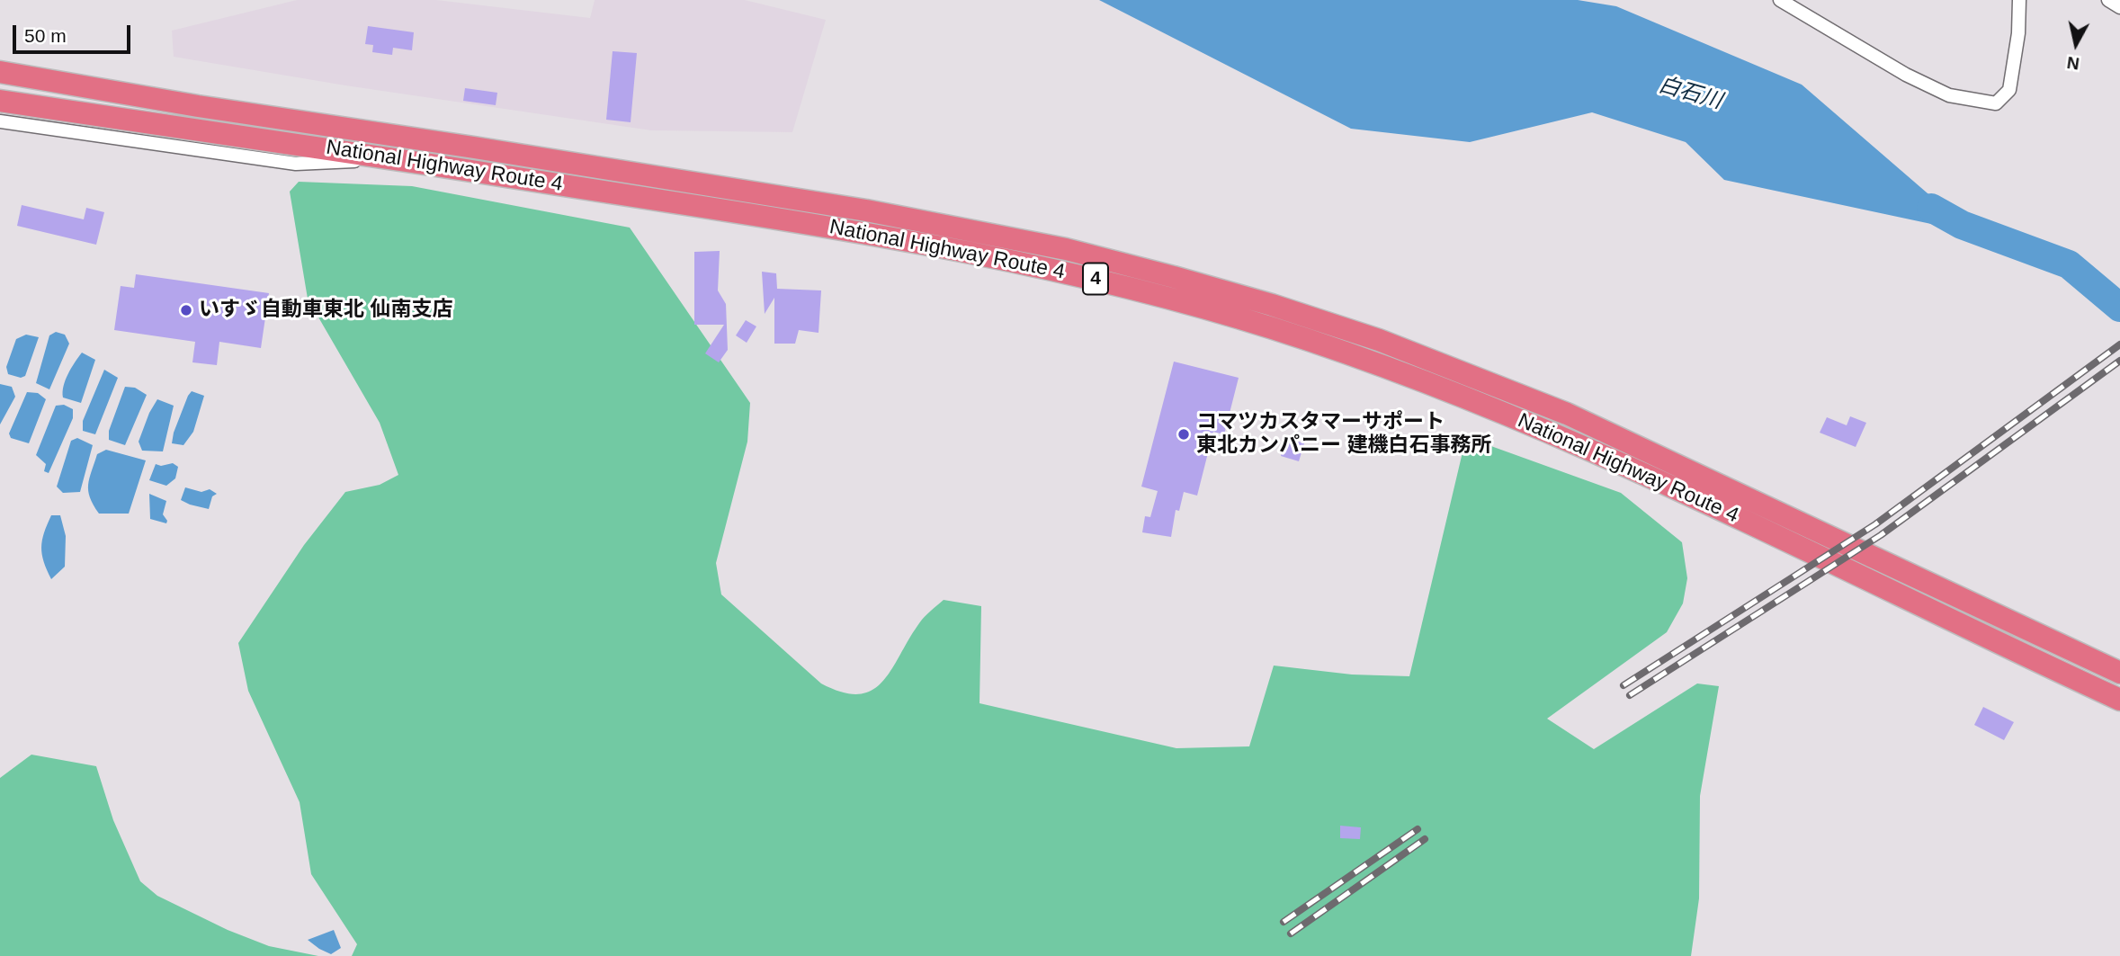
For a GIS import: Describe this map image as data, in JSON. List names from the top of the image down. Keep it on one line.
{"streets":{"highway":["National Highway Route 4","4"]},"water":["白石川"],"places":["いすゞ自動車東北 仙南支店","コマツカスタマーサポート 東北カンパニー 建機白石事務所"],"scale_bar":"50 m","north":"bottom"}
